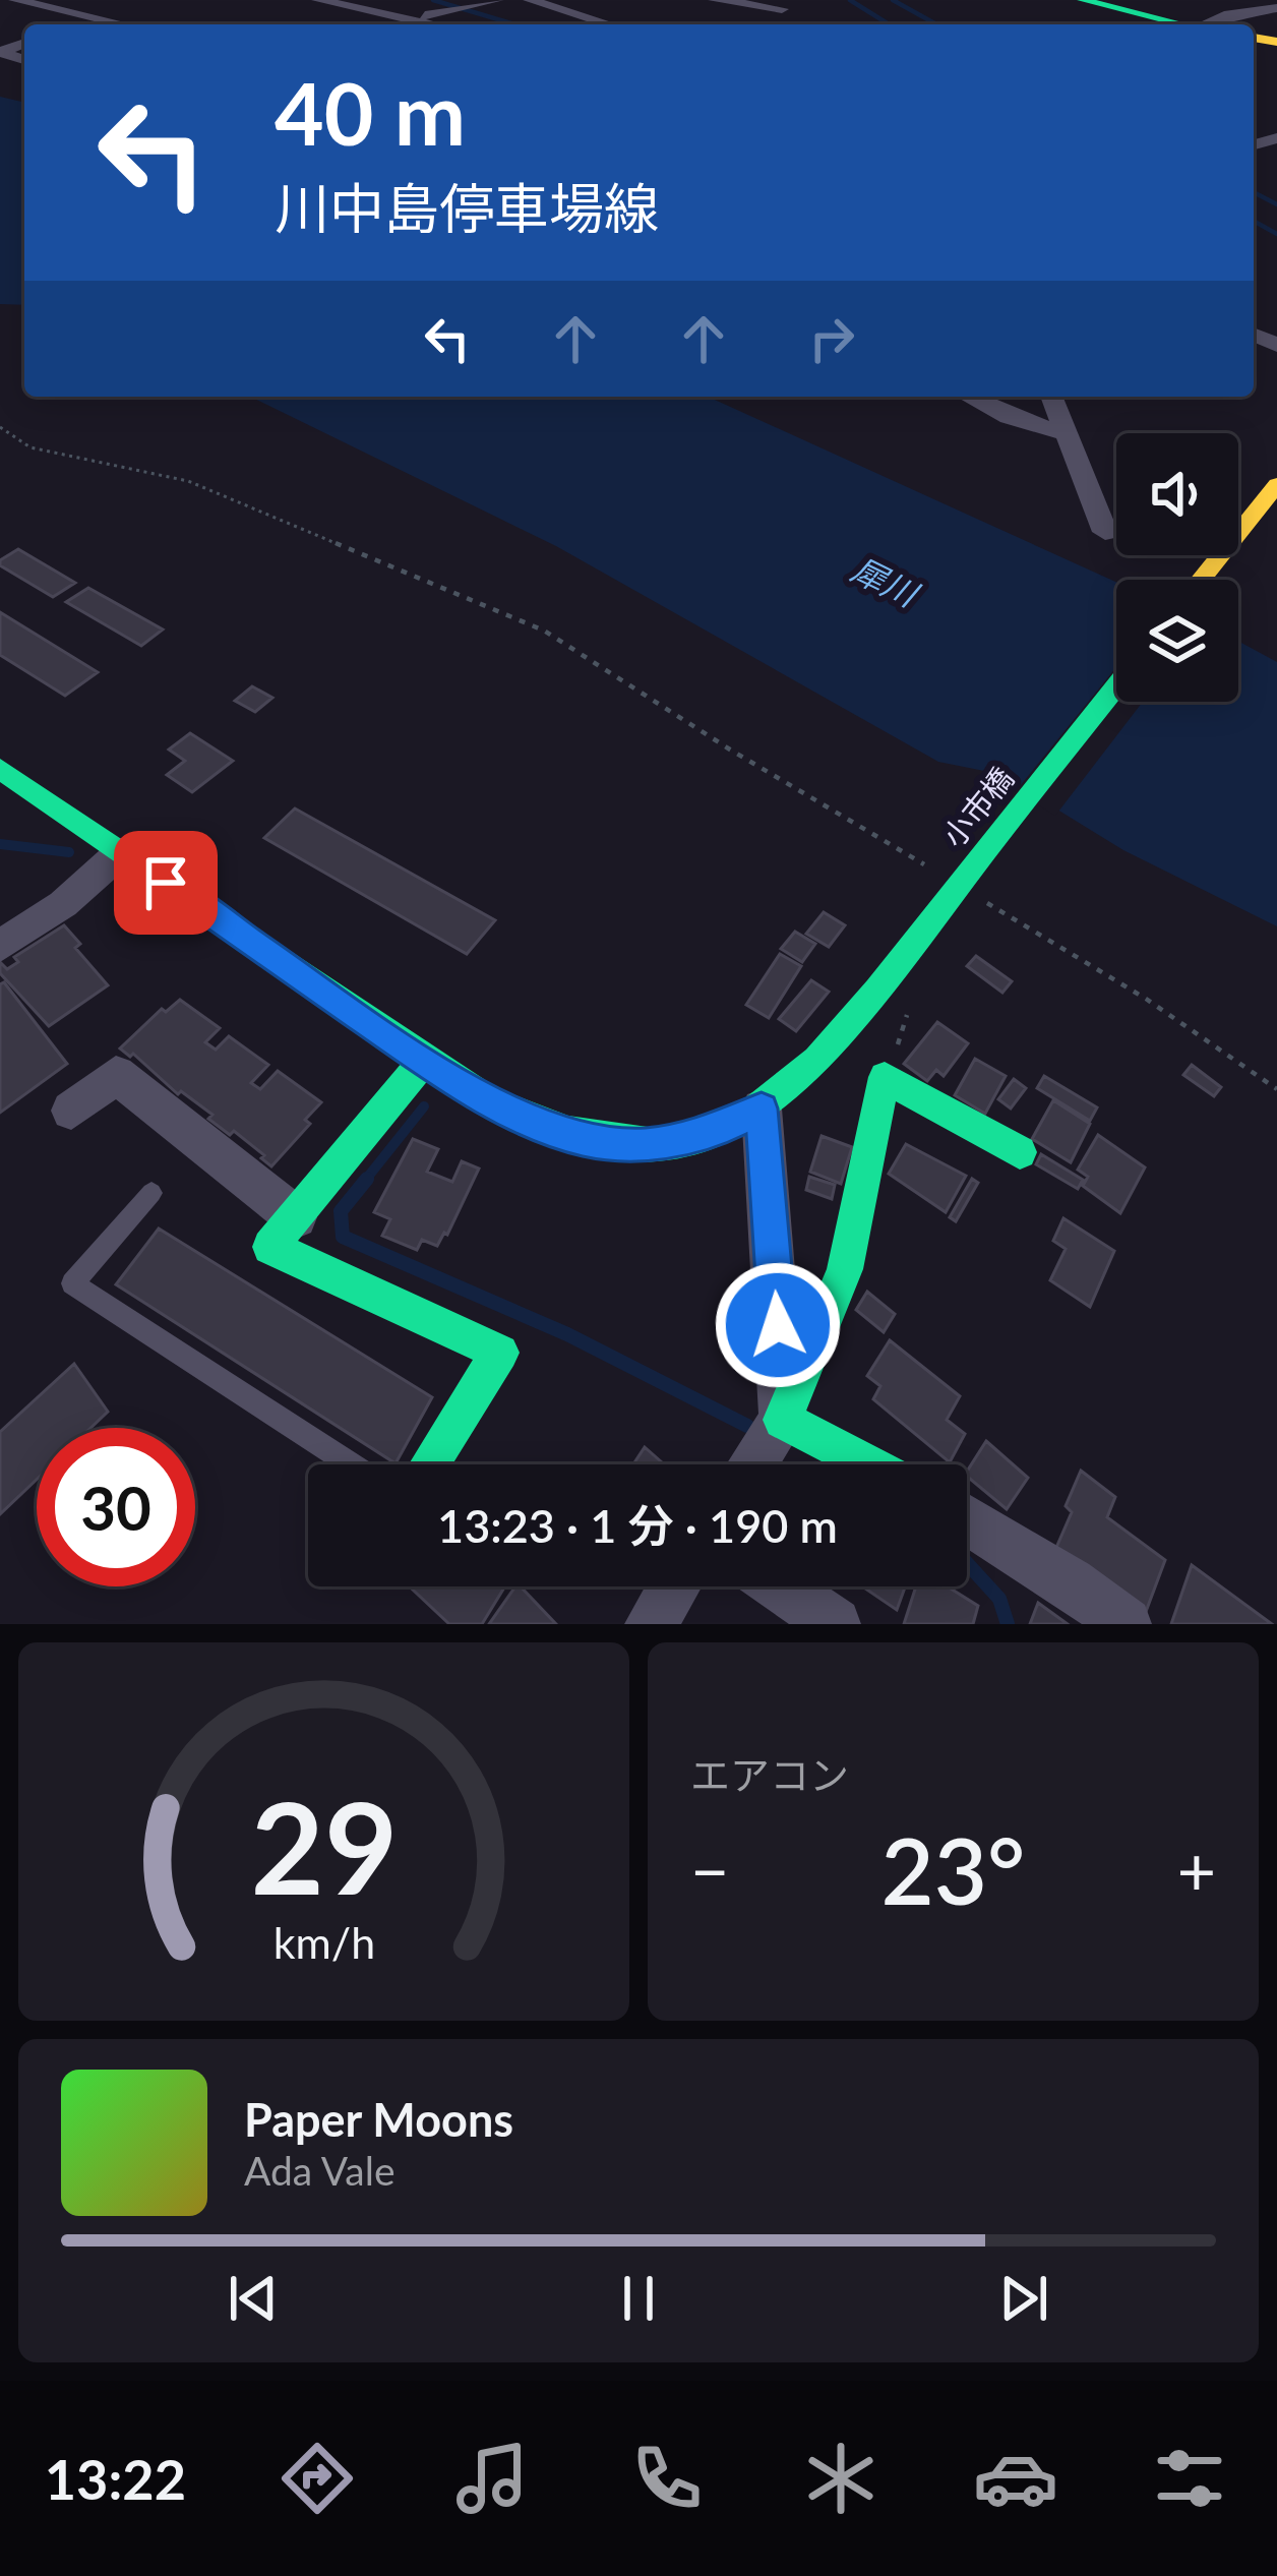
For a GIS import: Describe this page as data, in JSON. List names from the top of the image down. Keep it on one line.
{"streets":{"main road":["小市橋"]},"water":["犀川"],"page":{"turn":["40 m","川中島停車場線"],"limit":"30","trip":"13:23 · 1 分 · 190 m","tile":"エアコン","heat":["−","23°","+"],"song":["Paper Moons","Ada Vale"],"tabs":"13:22","gauge":["29","km/h"]}}
